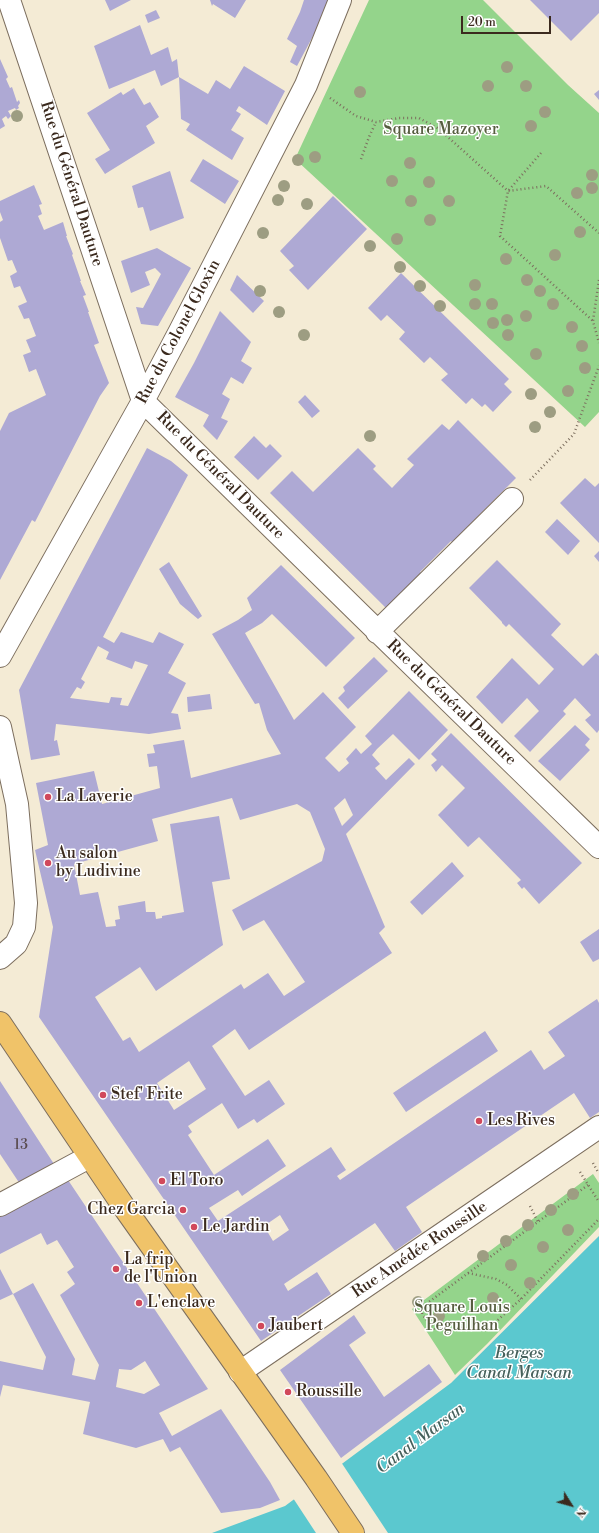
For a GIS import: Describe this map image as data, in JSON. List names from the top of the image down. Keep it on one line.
{"streets":{"street":["Rue du Général Dauture","Rue du Colonel Gloxin","Rue Amédée Roussille"]},"crossings":[["Rue du Général Dauture","Rue du Colonel Gloxin"]],"water":["Berges Canal Marsan","Canal Marsan"],"parks":["Square Mazoyer","Square Louis Peguilhan"],"places":["La Laverie","Au salon by Ludivine","Stef' Frite","Les Rives","El Toro","Chez Garcia","Le Jardin","La frip de l'Union","L'enclave","Jaubert","Roussille"],"house_numbers":["13"],"scale_bar":"20 m","north":"bottom right"}
